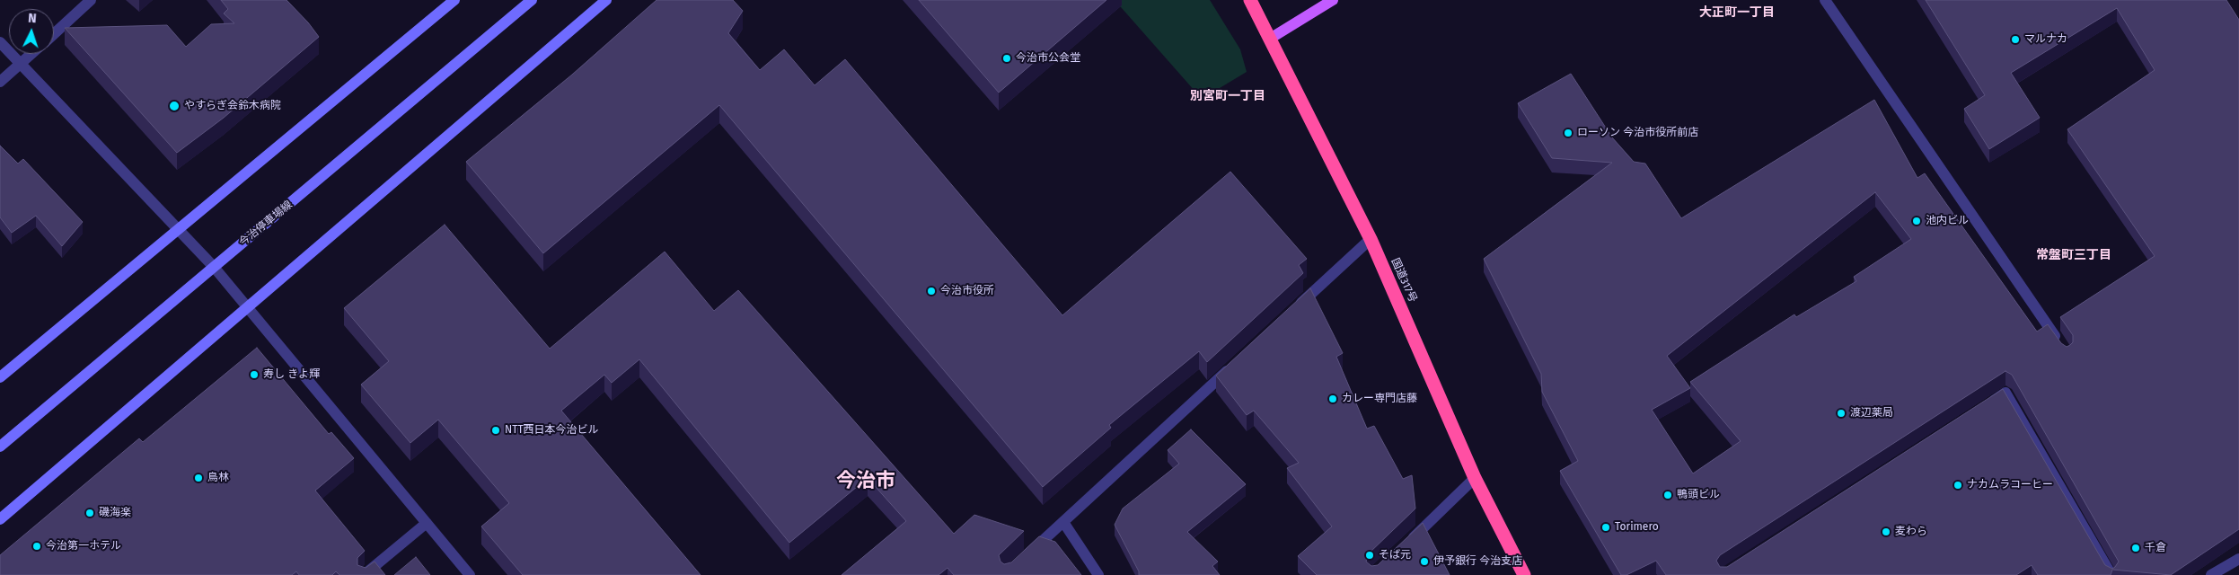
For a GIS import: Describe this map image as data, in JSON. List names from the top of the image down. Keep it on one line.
{"streets":{"highway":["国道317号"],"main road":["今治停車場線"]},"districts":["大正町一丁目","別宮町一丁目","常盤町三丁目","今治市"],"places":["マルナカ","今治市公会堂","やすらぎ会鈴木病院","ローソン 今治市役所前店","池内ビル","今治市役所","寿し きよ輝","カレー専門店藤","渡辺薬局","NTT西日本今治ビル","鳥林","ナカムラコーヒー","鴨頭ビル","磯海楽","Torimero","麦わら","今治第一ホテル","千倉","そば元","伊予銀行 今治支店"],"north":"top"}
